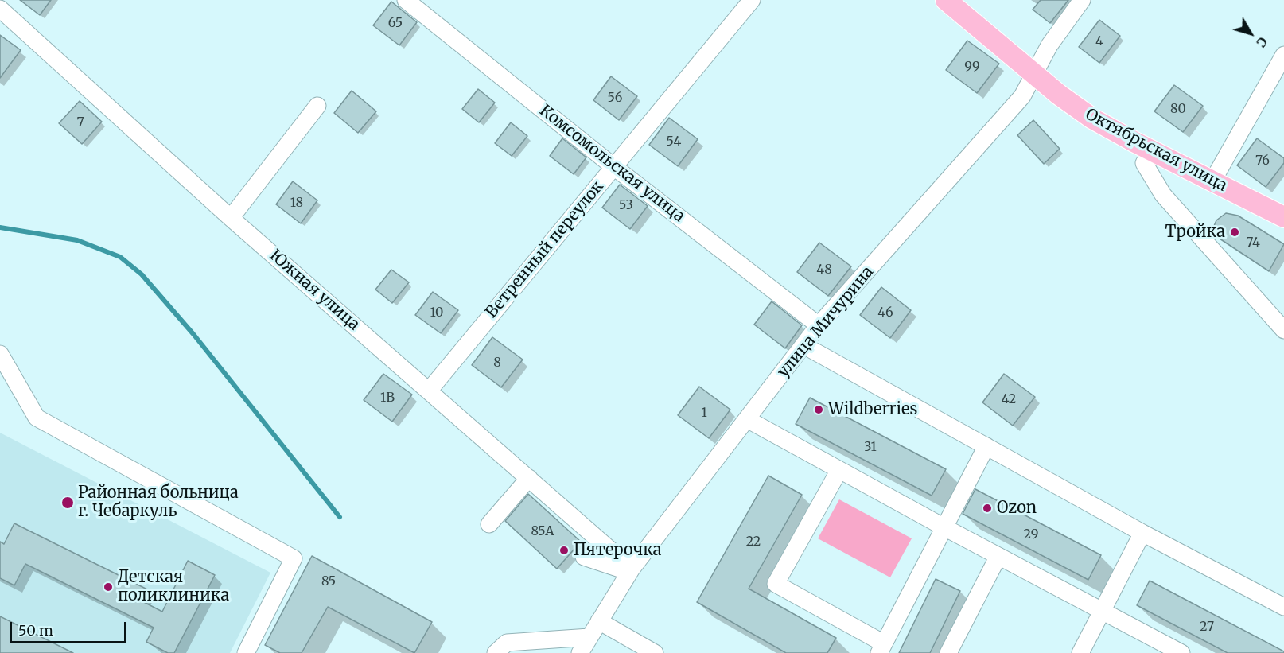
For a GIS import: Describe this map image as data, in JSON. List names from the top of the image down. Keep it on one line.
{"streets":{"main road":["Октябрьская улица"],"street":["Комсомольская улица","Ветренный переулок","Южная улица","улица Мичурина"]},"crossings":[["Октябрьская улица","улица Мичурина"],["Комсомольская улица","Ветренный переулок"],["Комсомольская улица","улица Мичурина"],["Ветренный переулок","Южная улица"],["Южная улица","улица Мичурина"]],"places":["Тройка","Wildberries","Районная больница г. Чебаркуль","Ozon","Пятерочка","Детская поликлиника"],"house_numbers":["65","4","99","56","80","7","54","76","18","53","74","48","10","46","8","1В","42","1","31","85А","29","22","85","27"],"scale_bar":"50 m","north":"bottom right"}
